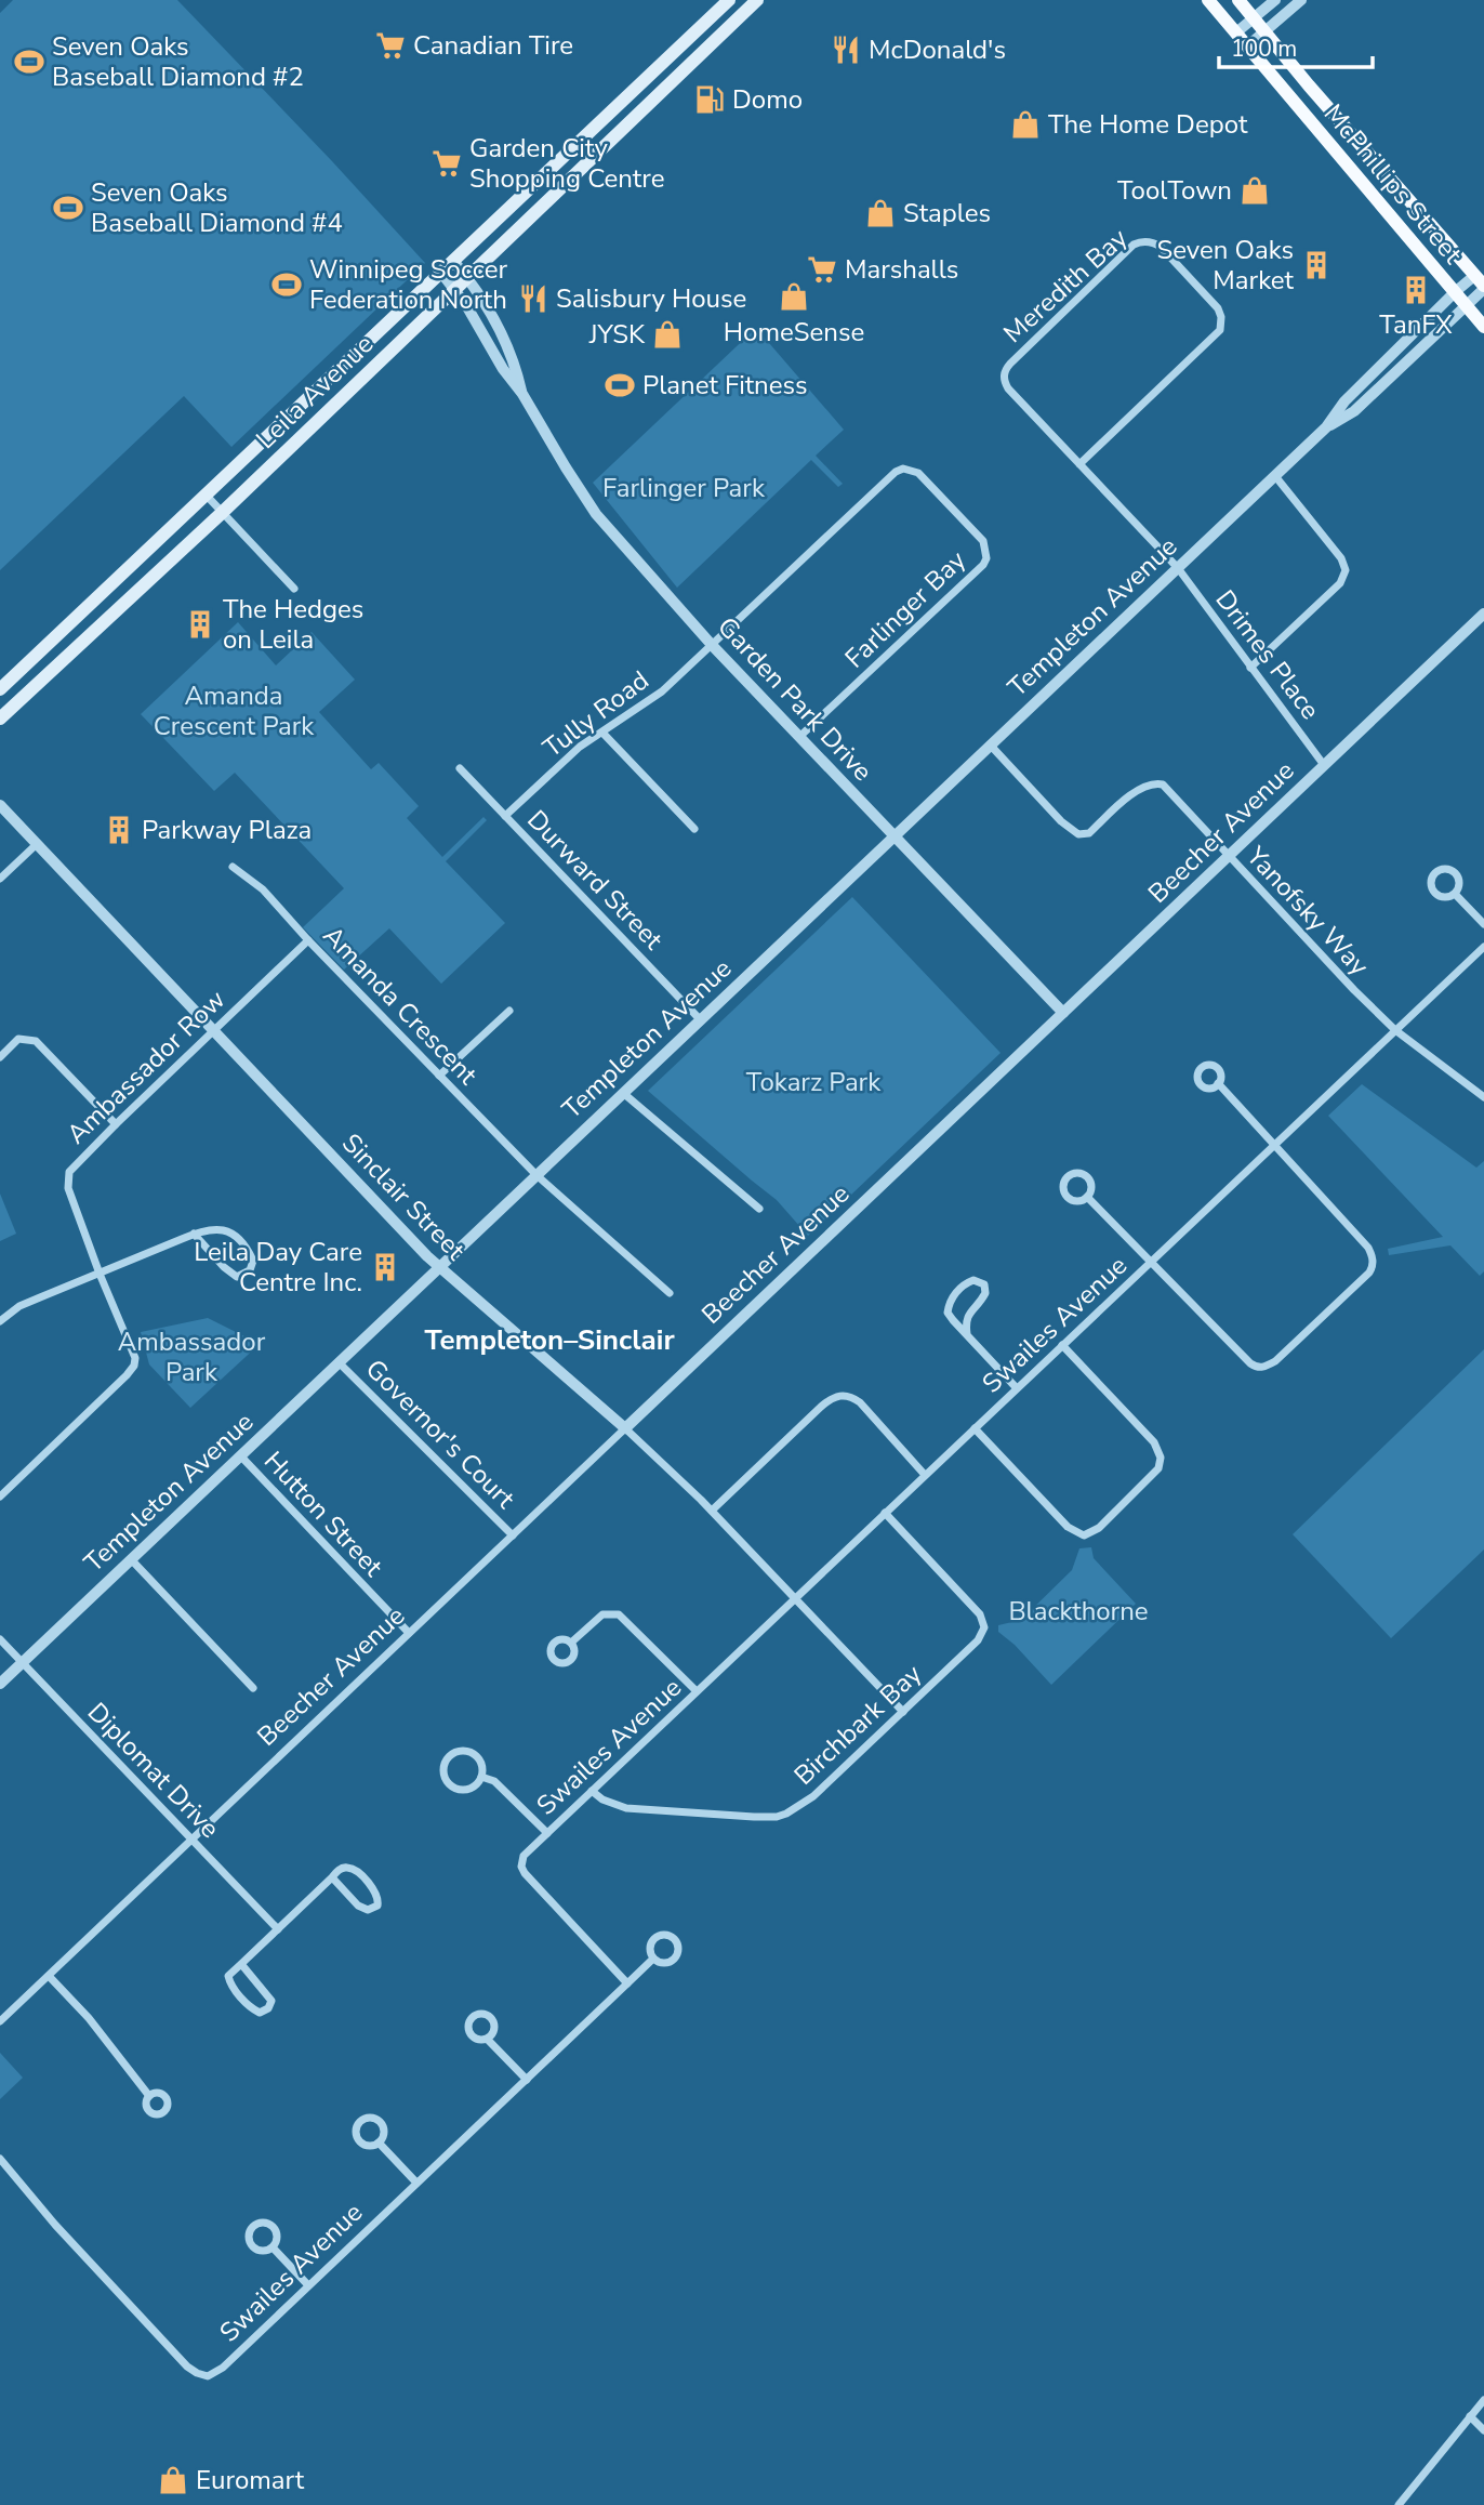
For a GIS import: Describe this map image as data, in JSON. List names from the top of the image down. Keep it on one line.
{"streets":{"main road":["McPhillips Street","Leila Avenue"],"street":["Meredith Bay","Farlinger Bay","Templeton Avenue","Drimes Place","Garden Park Drive","Tully Road","Beecher Avenue","Durward Street","Yanofsky Way","Amanda Crescent","Ambassador Row","Sinclair Street","Swailes Avenue","Governor's Court","Hutton Street","Birchbark Bay","Diplomat Drive"]},"crossings":[["McPhillips Street","Templeton Avenue"],["Meredith Bay","Templeton Avenue"],["Meredith Bay","Drimes Place"],["Leila Avenue","Garden Park Drive"],["Farlinger Bay","Garden Park Drive"],["Farlinger Bay","Tully Road"],["Templeton Avenue","Drimes Place"],["Templeton Avenue","Garden Park Drive"],["Templeton Avenue","Durward Street"],["Templeton Avenue","Yanofsky Way"],["Templeton Avenue","Amanda Crescent"],["Templeton Avenue","Sinclair Street"],["Templeton Avenue","Governor's Court"],["Templeton Avenue","Hutton Street"],["Templeton Avenue","Diplomat Drive"],["Drimes Place","Beecher Avenue"],["Garden Park Drive","Tully Road"],["Garden Park Drive","Beecher Avenue"],["Tully Road","Durward Street"],["Beecher Avenue","Yanofsky Way"],["Beecher Avenue","Sinclair Street"],["Beecher Avenue","Governor's Court"],["Beecher Avenue","Hutton Street"],["Beecher Avenue","Diplomat Drive"],["Yanofsky Way","Swailes Avenue"],["Amanda Crescent","Ambassador Row"],["Ambassador Row","Sinclair Street"],["Sinclair Street","Swailes Avenue"],["Sinclair Street","Birchbark Bay"],["Swailes Avenue","Birchbark Bay"]],"districts":["Templeton–Sinclair"],"parks":["Farlinger Park","Amanda Crescent Park","Tokarz Park","Ambassador Park","Blackthorne"],"places":{"supermarket":["Canadian Tire","Garden City Shopping Centre","Marshalls"],"restaurant":["McDonald's","Salisbury House"],"sports":["Seven Oaks Baseball Diamond #2","Seven Oaks Baseball Diamond #4","Winnipeg Soccer Federation North","Planet Fitness"],"fuel station":["Domo"],"shop":["The Home Depot","ToolTown","Staples","HomeSense","JYSK","Euromart"],"building":["Seven Oaks Market","TanFX","The Hedges on Leila","Parkway Plaza","Leila Day Care Centre Inc."]},"scale_bar":"100 m"}
